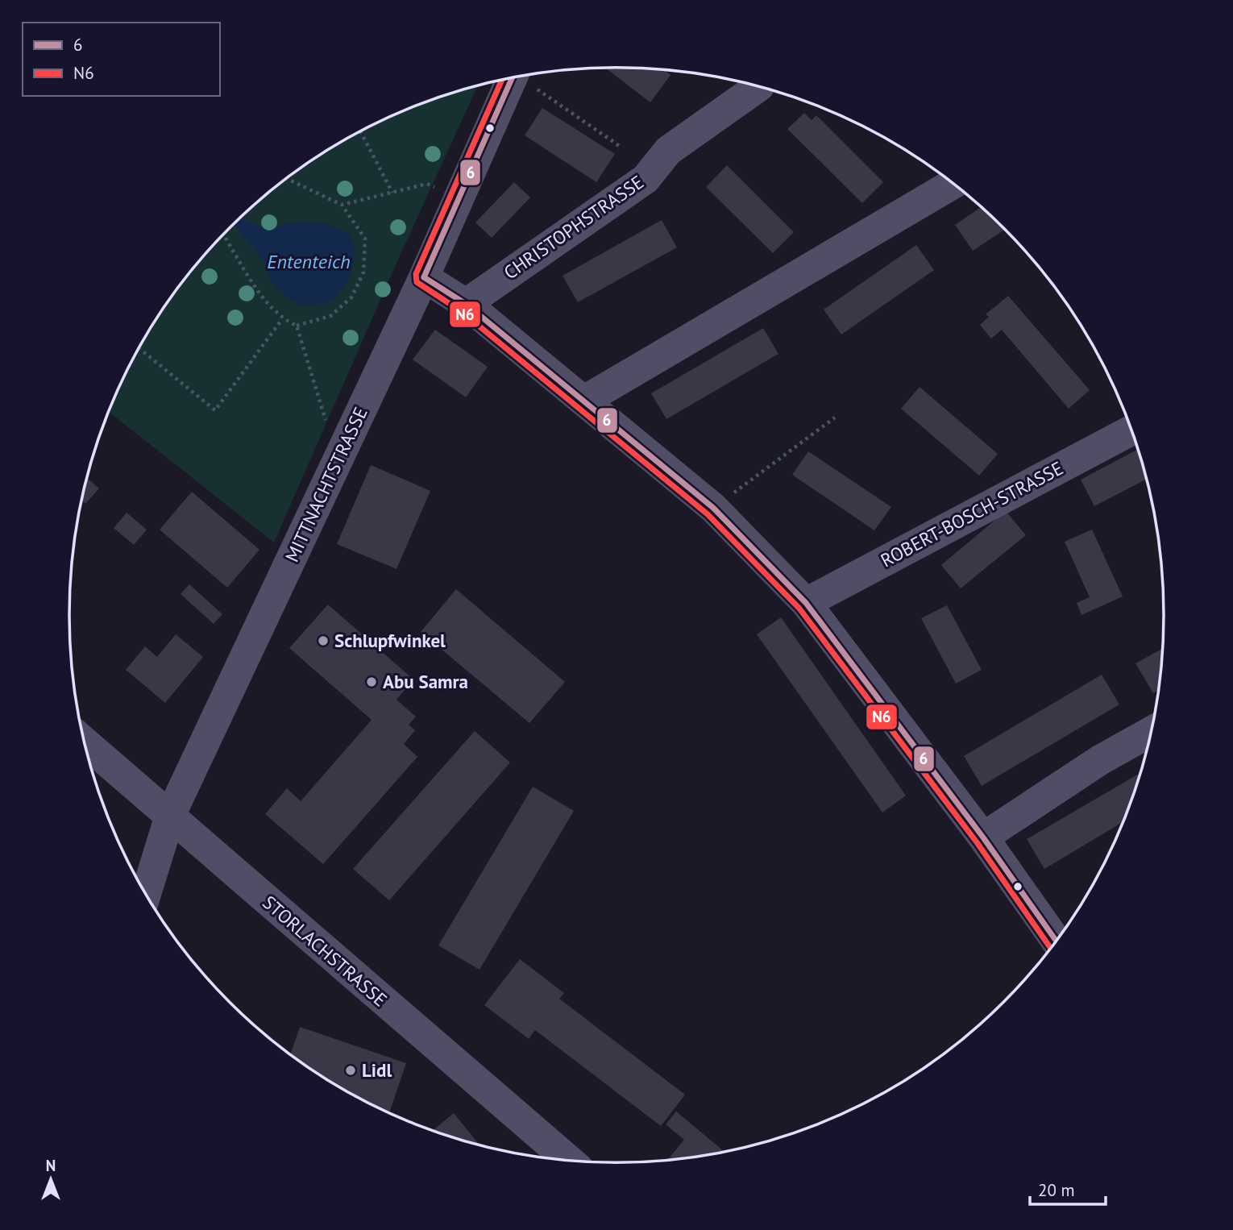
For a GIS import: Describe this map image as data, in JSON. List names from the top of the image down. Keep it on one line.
{"streets":{"street":["CHRISTOPHSTRASSE","MITTNACHTSTRASSE","ROBERT-BOSCH-STRASSE","STORLACHSTRASSE"]},"crossings":[["MITTNACHTSTRASSE","STORLACHSTRASSE"]],"water":["Ententeich"],"places":["Schlupfwinkel","Abu Samra","Lidl"],"lines":["transit line 6","transit line N6"],"legend":["6","N6"],"scale_bar":"20 m","north":"top"}
